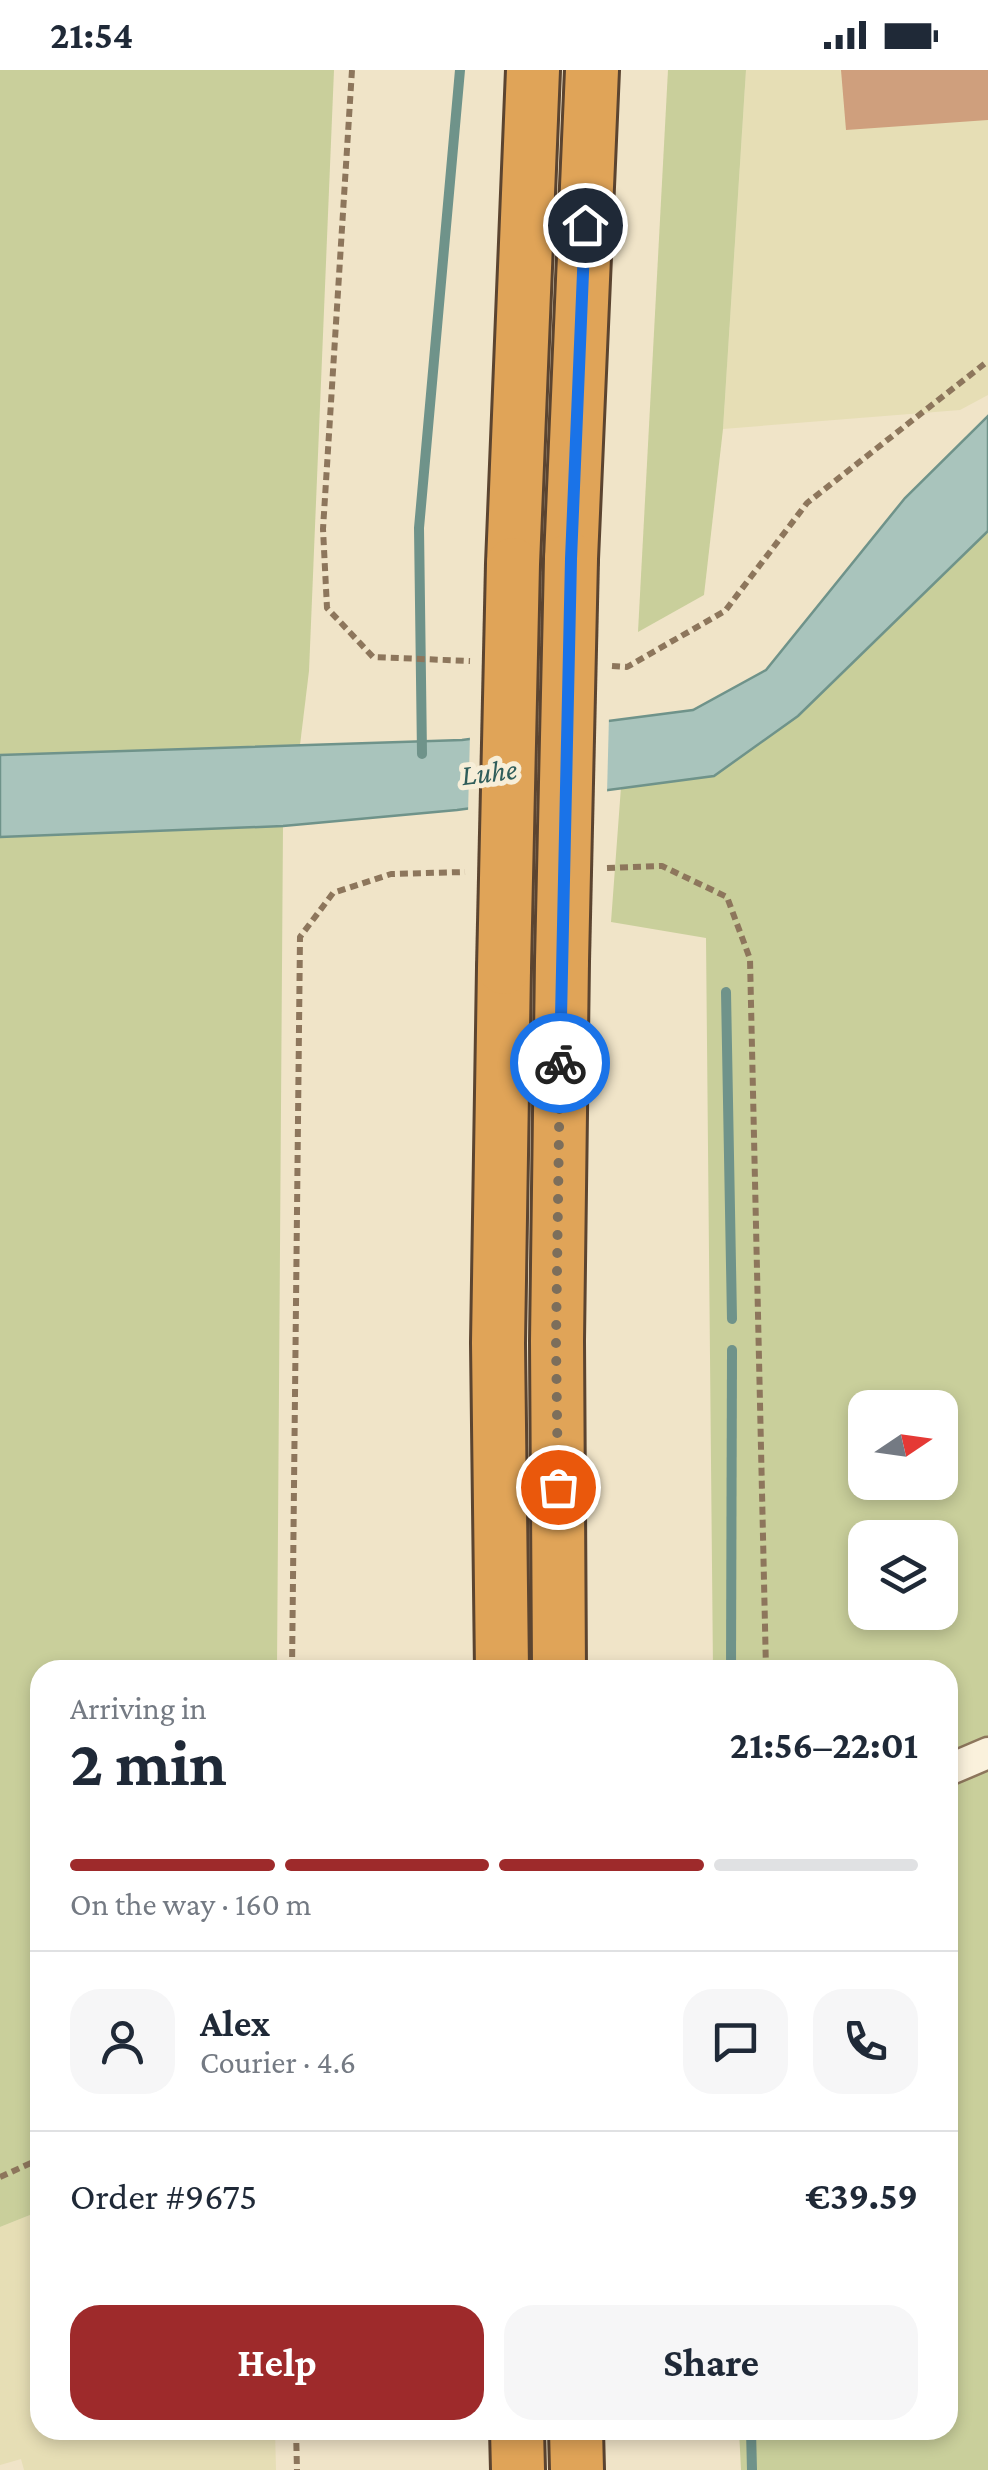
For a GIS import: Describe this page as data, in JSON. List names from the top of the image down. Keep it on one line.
{"water":["Luhe"],"north":"right","page":{"status":"21:54","heading":["2 min","Arriving in","21:56–22:01"],"panel":["Alex","Courier · 4.6","Order #9675","€39.59"],"bar":"On the way · 160 m","buttons":["Help","Share"]}}
